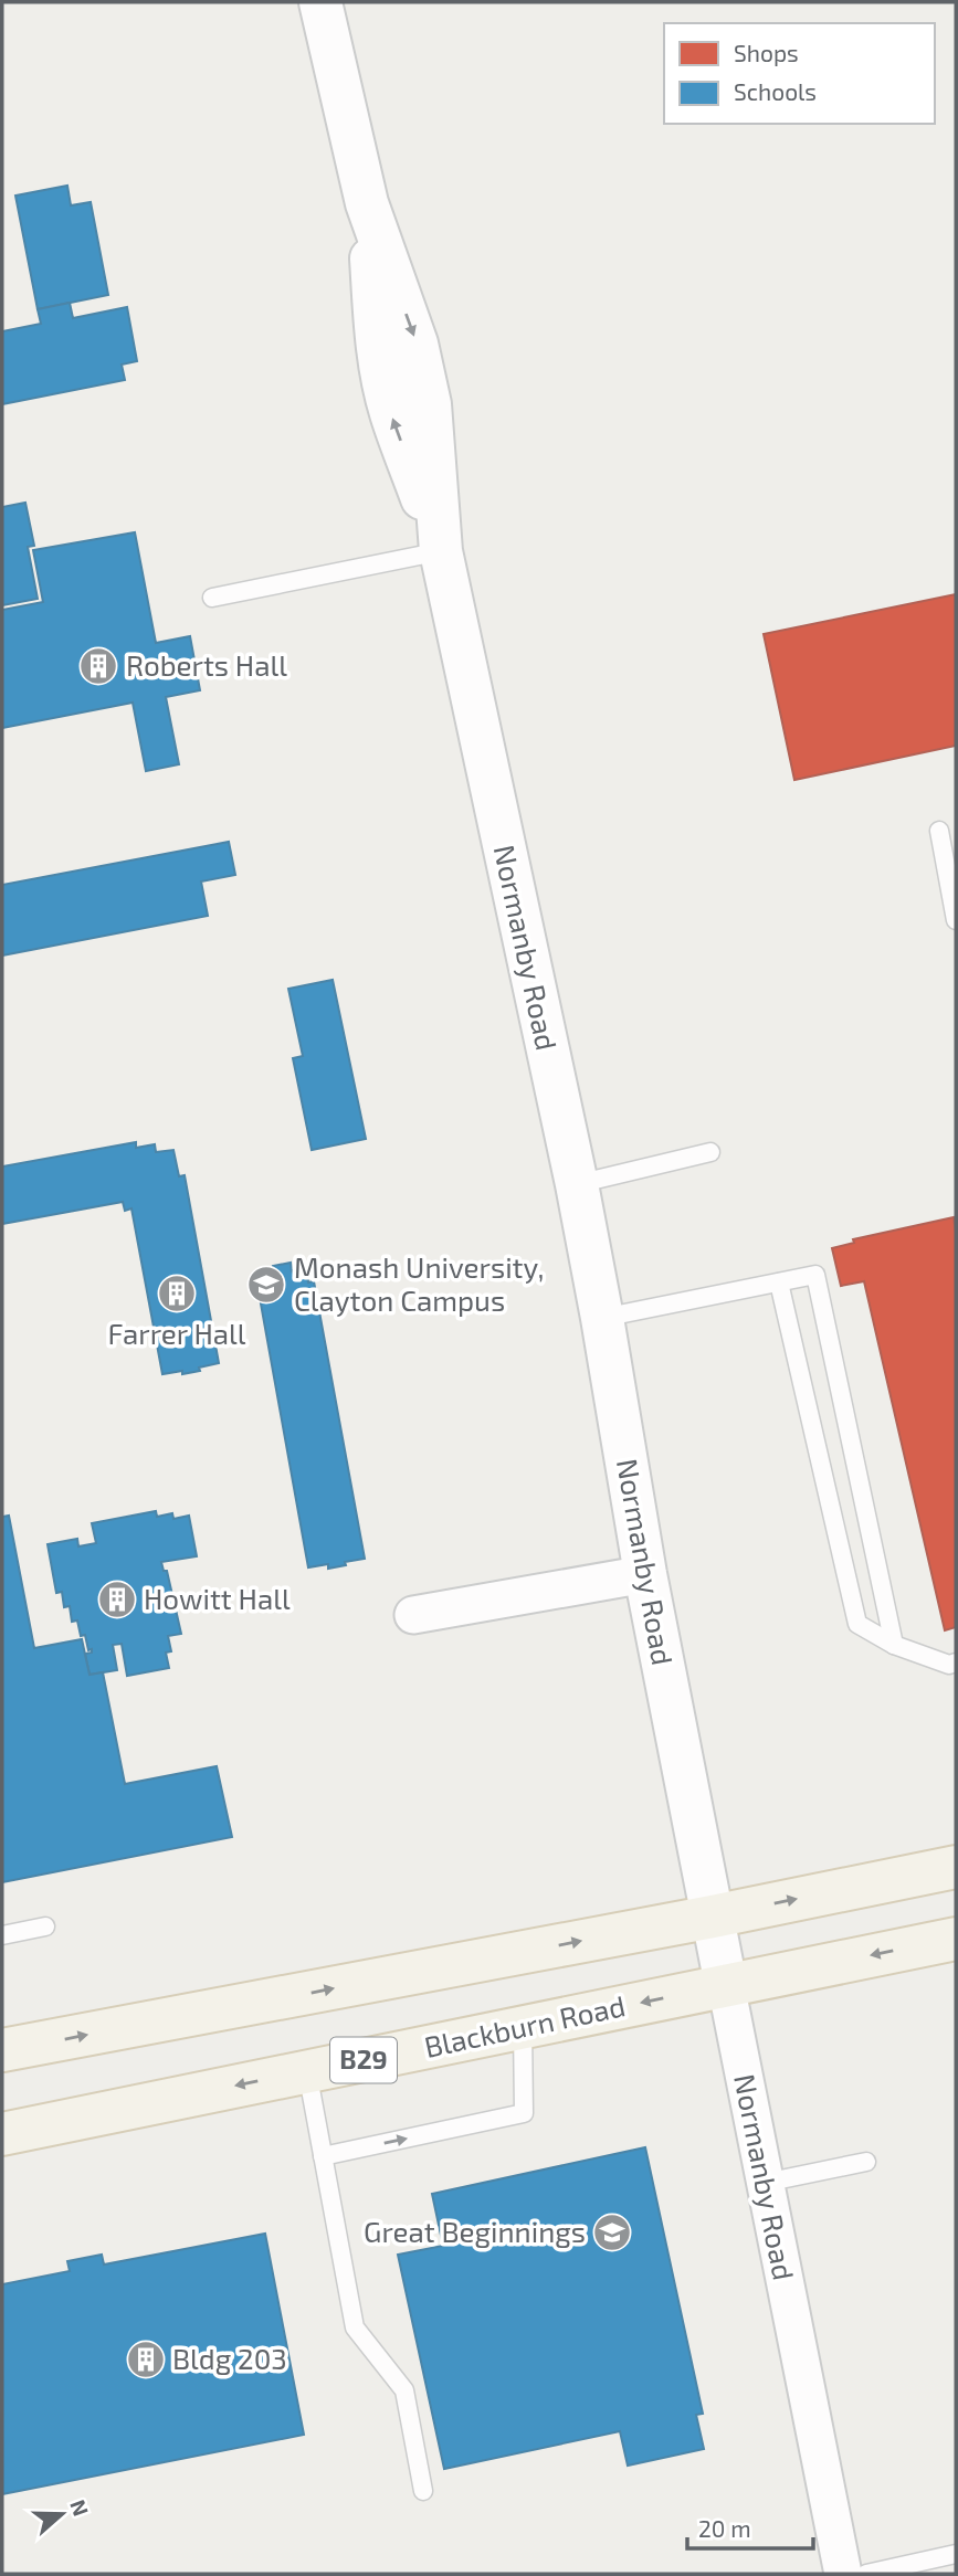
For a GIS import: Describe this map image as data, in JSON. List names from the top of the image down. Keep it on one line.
{"streets":{"main road":["Blackburn Road","B29"],"street":["Normanby Road"]},"crossings":[["Normanby Road","Blackburn Road"]],"places":{"building":["Roberts Hall","Farrer Hall","Howitt Hall","Bldg 203"],"school or university":["Monash University, Clayton Campus","Great Beginnings"]},"legend":["Shops","Schools"],"scale_bar":"20 m","north":"right"}
